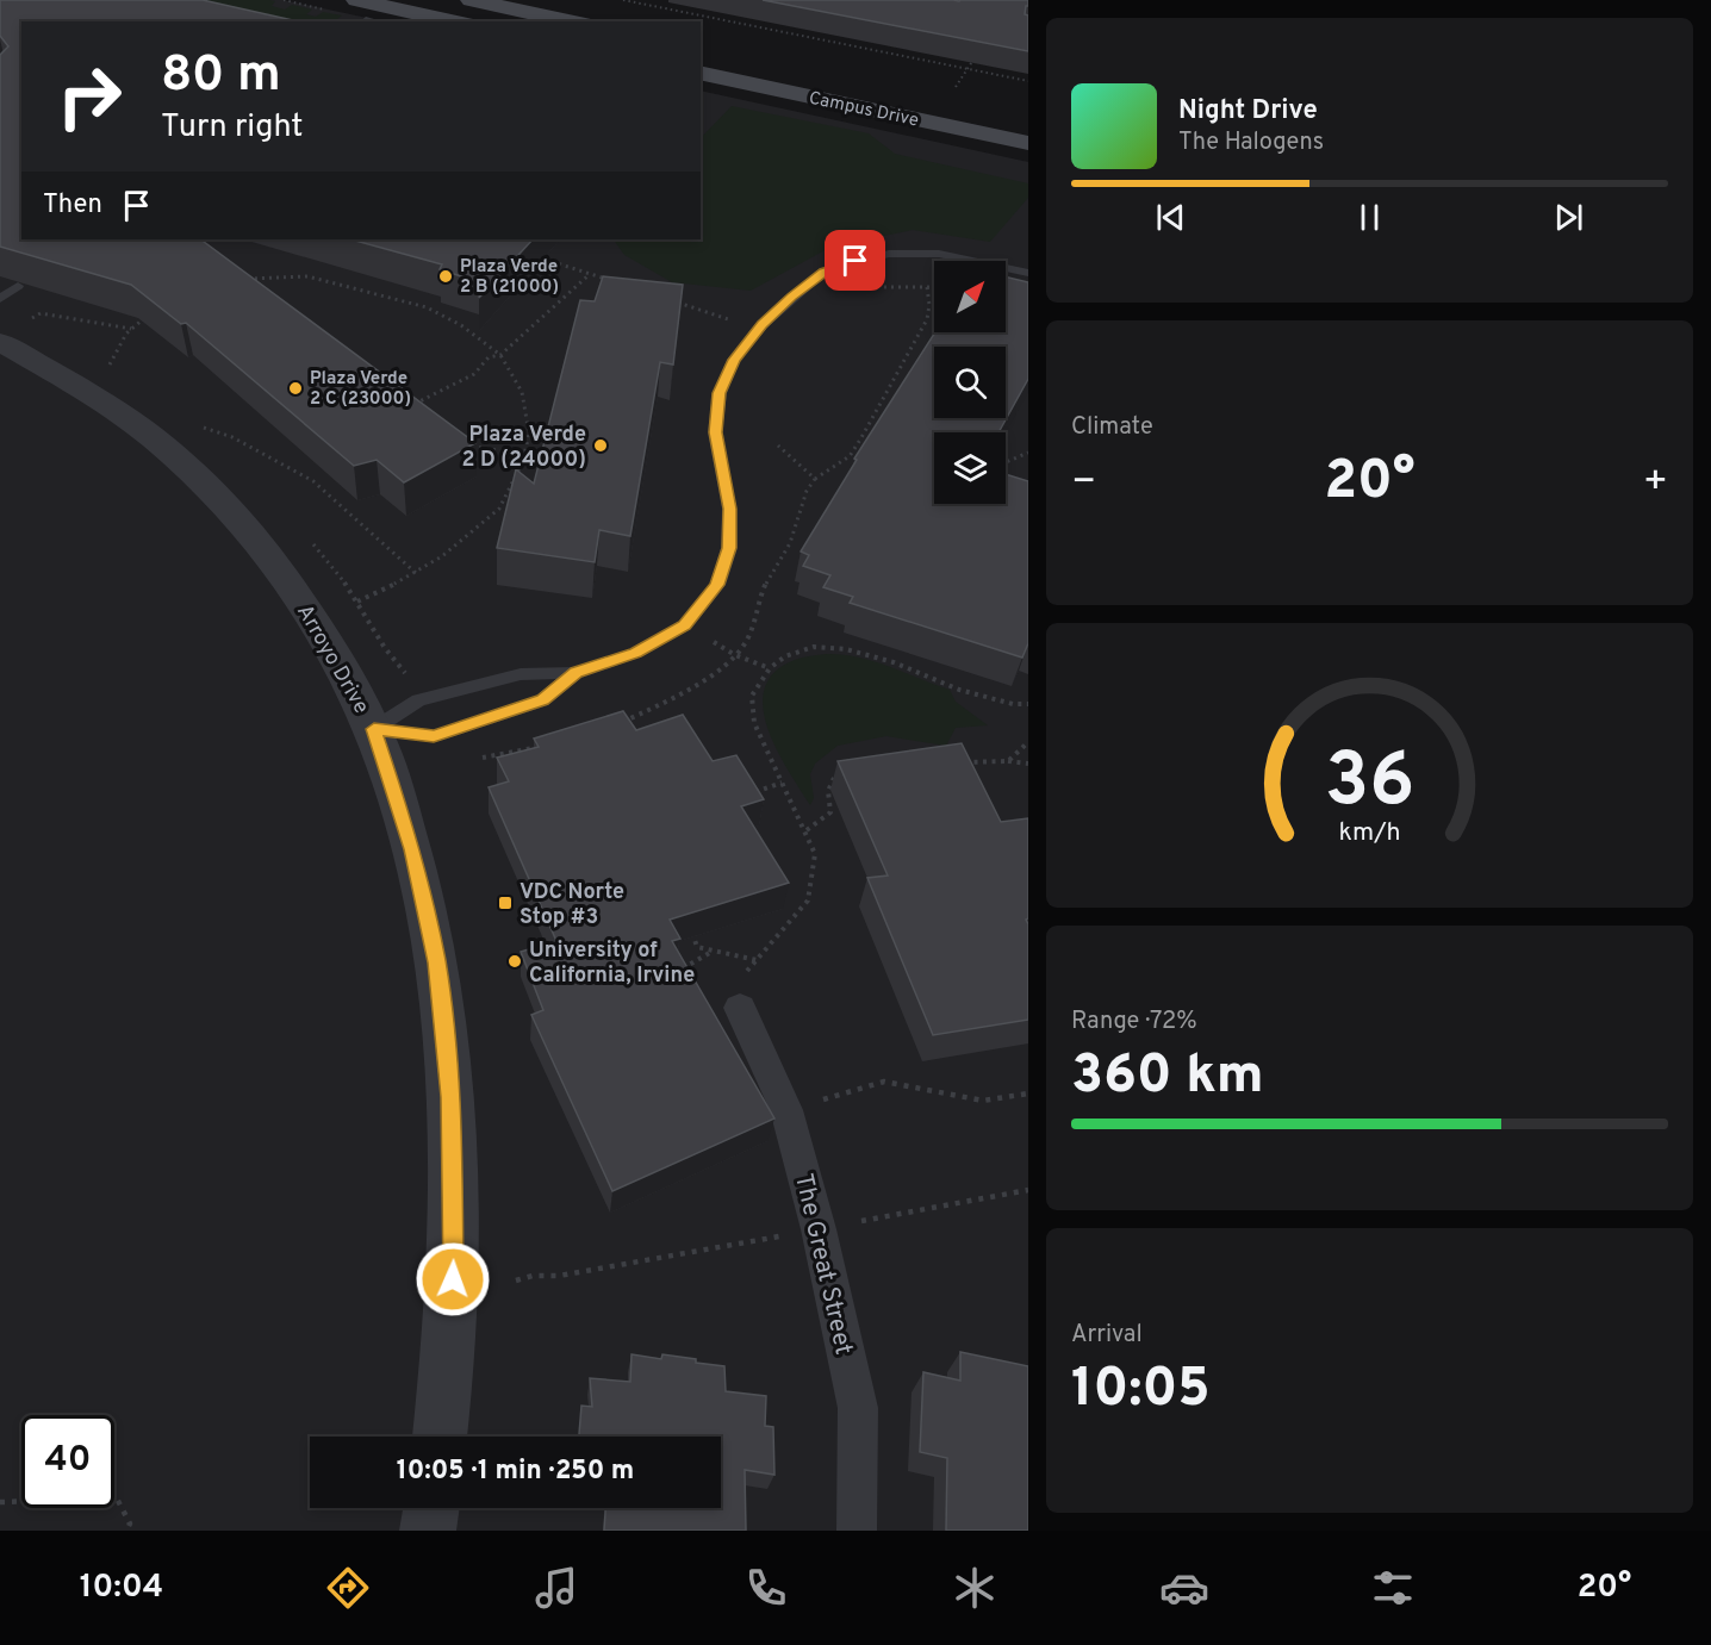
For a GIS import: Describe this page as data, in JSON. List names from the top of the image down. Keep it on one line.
{"streets":{"main road":["Campus Drive"],"street":["Arroyo Drive","The Great Street"]},"places":{"other":["Plaza Verde 2 B (21000)","Plaza Verde 2 C (23000)","Plaza Verde 2 D (24000)","University of California, Irvine"],"transit":["VDC Norte Stop #3"]},"north":"top right","page":{"turn":["80 m","Turn right"],"song":["Night Drive","The Halogens"],"then":"Then","tile":["Climate",["Range · 72%","360 km"],["Arrival","10:05"]],"heat":["−","20°","+"],"limit":"40","trip":"10:05 · 1 min · 250 m","tabs":["10:04","20°"],"gauge":["36","km/h"]}}
